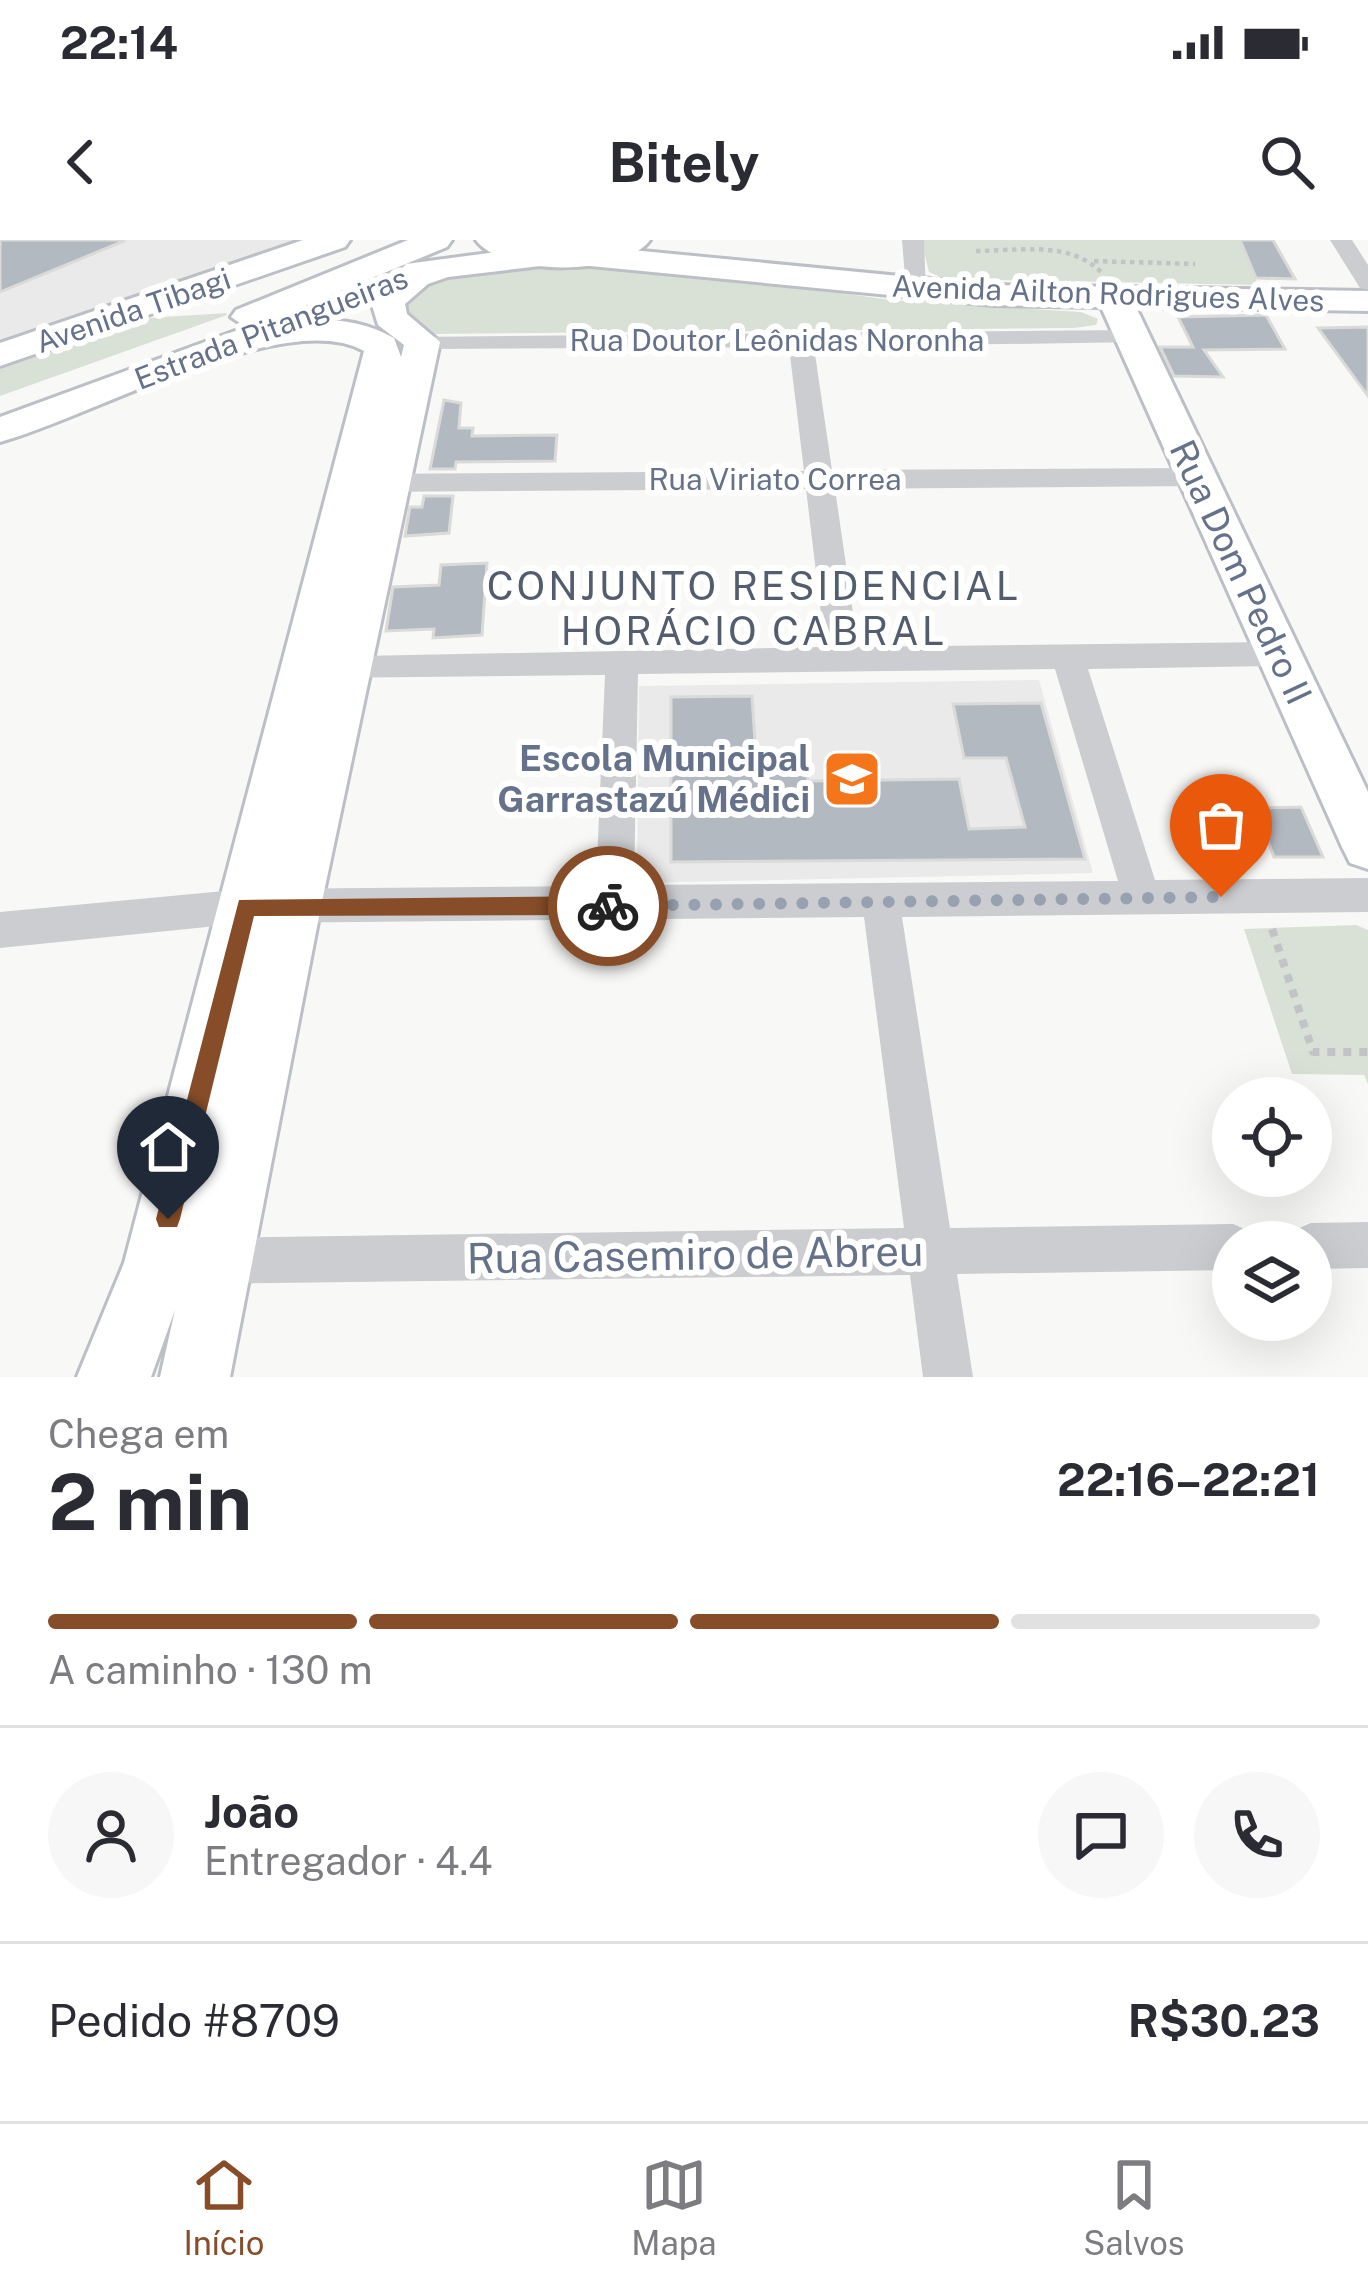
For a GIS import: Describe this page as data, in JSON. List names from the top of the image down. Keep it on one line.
{"streets":{"street":["Avenida Ailton Rodrigues Alves","Avenida Tibagi","Estrada Pitangueiras","Rua Doutor Leônidas Noronha","Rua Viriato Correa","Rua Dom Pedro II","Rua Casemiro de Abreu"]},"crossings":[["Avenida Ailton Rodrigues Alves","Estrada Pitangueiras"],["Avenida Ailton Rodrigues Alves","Rua Dom Pedro II"],["Rua Doutor Leônidas Noronha","Rua Dom Pedro II"],["Rua Viriato Correa","Rua Dom Pedro II"]],"districts":["CONJUNTO RESIDENCIAL HORÁCIO CABRAL"],"places":{"school or university":["Escola Municipal Garrastazú Médici"]},"page":{"status":"22:14","header":"Bitely","heading":["2 min","Chega em","22:16–22:21"],"panel":["João","Entregador · 4.4","Pedido #8709","R$30.23"],"bar":"A caminho · 130 m","tabs":["Início","Mapa","Salvos"]}}
